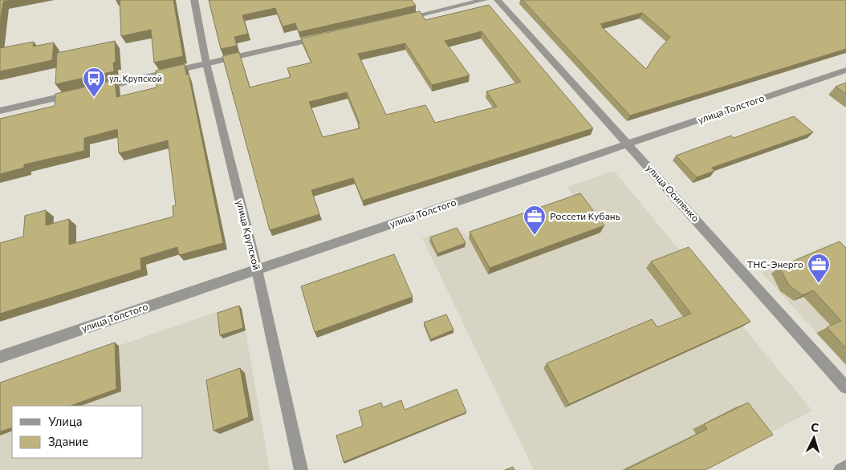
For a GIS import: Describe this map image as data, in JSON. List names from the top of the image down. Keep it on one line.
{"streets":{"street":["улица Толстого","улица Осипенко","улица Крупской"]},"crossings":[["улица Толстого","улица Осипенко"],["улица Толстого","улица Крупской"]],"places":{"bus stop":["ул. Крупской"],"office":["Россети Кубань","ТНС-Энерго"]},"legend":["Улица","Здание"],"north":"top"}
